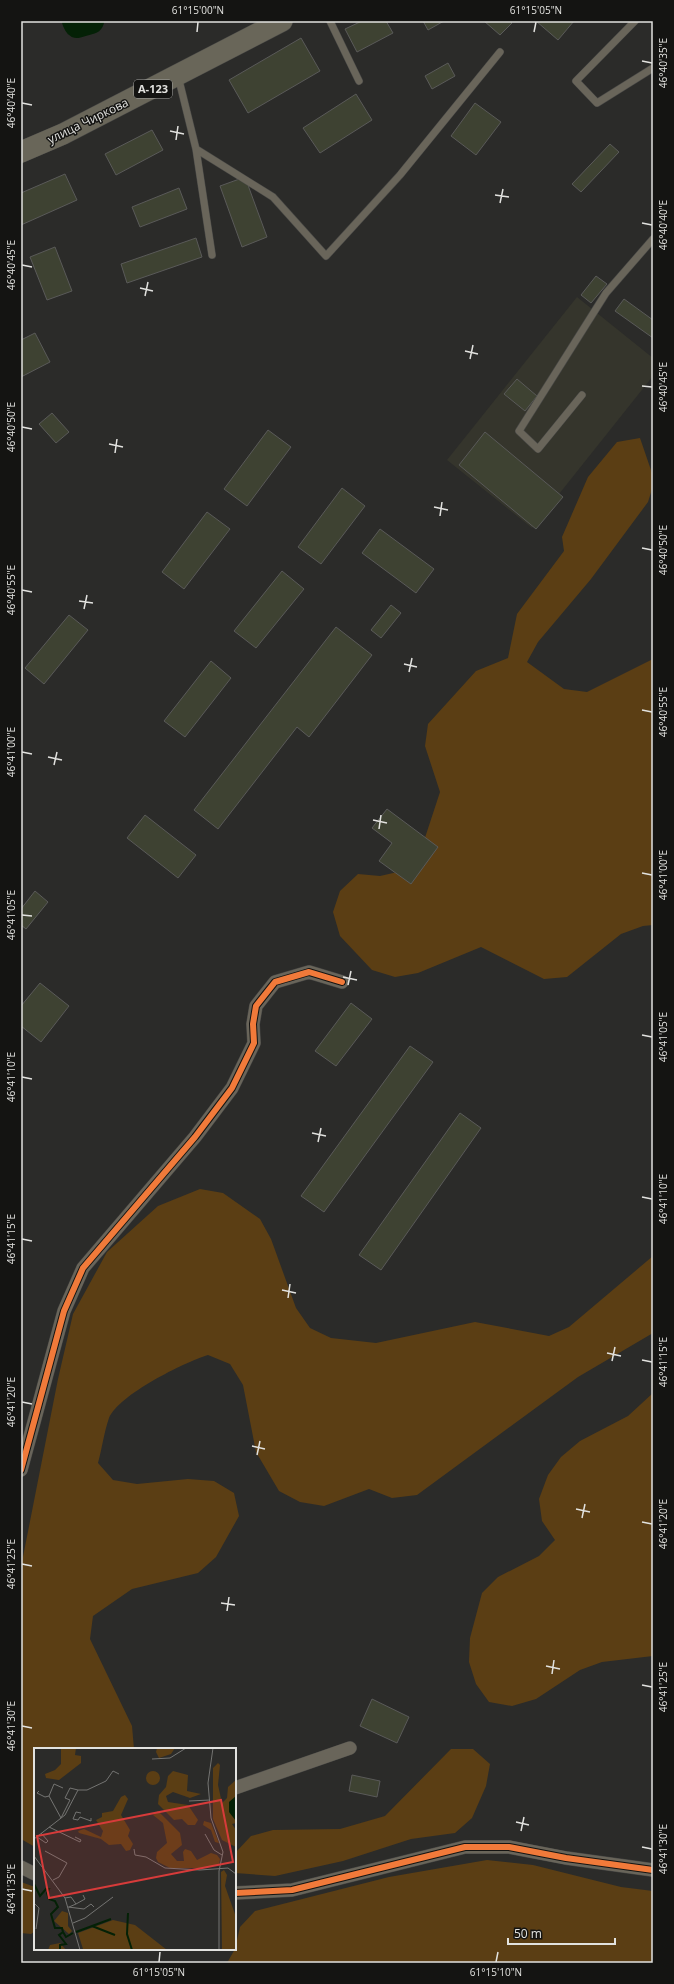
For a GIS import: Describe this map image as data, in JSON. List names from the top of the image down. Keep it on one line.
{"streets":{"main road":["А-123","улица Чиркова"]},"scale_bar":"50 m","coordinates":["61°15'00\"N","61°15'05\"N","46°40'35\"E","46°40'40\"E","46°40'45\"E","46°40'50\"E","46°40'55\"E","46°41'00\"E","46°41'05\"E","46°41'10\"E","46°41'15\"E","46°41'20\"E","46°41'25\"E","46°41'30\"E","46°41'35\"E","61°15'10\"N"]}
